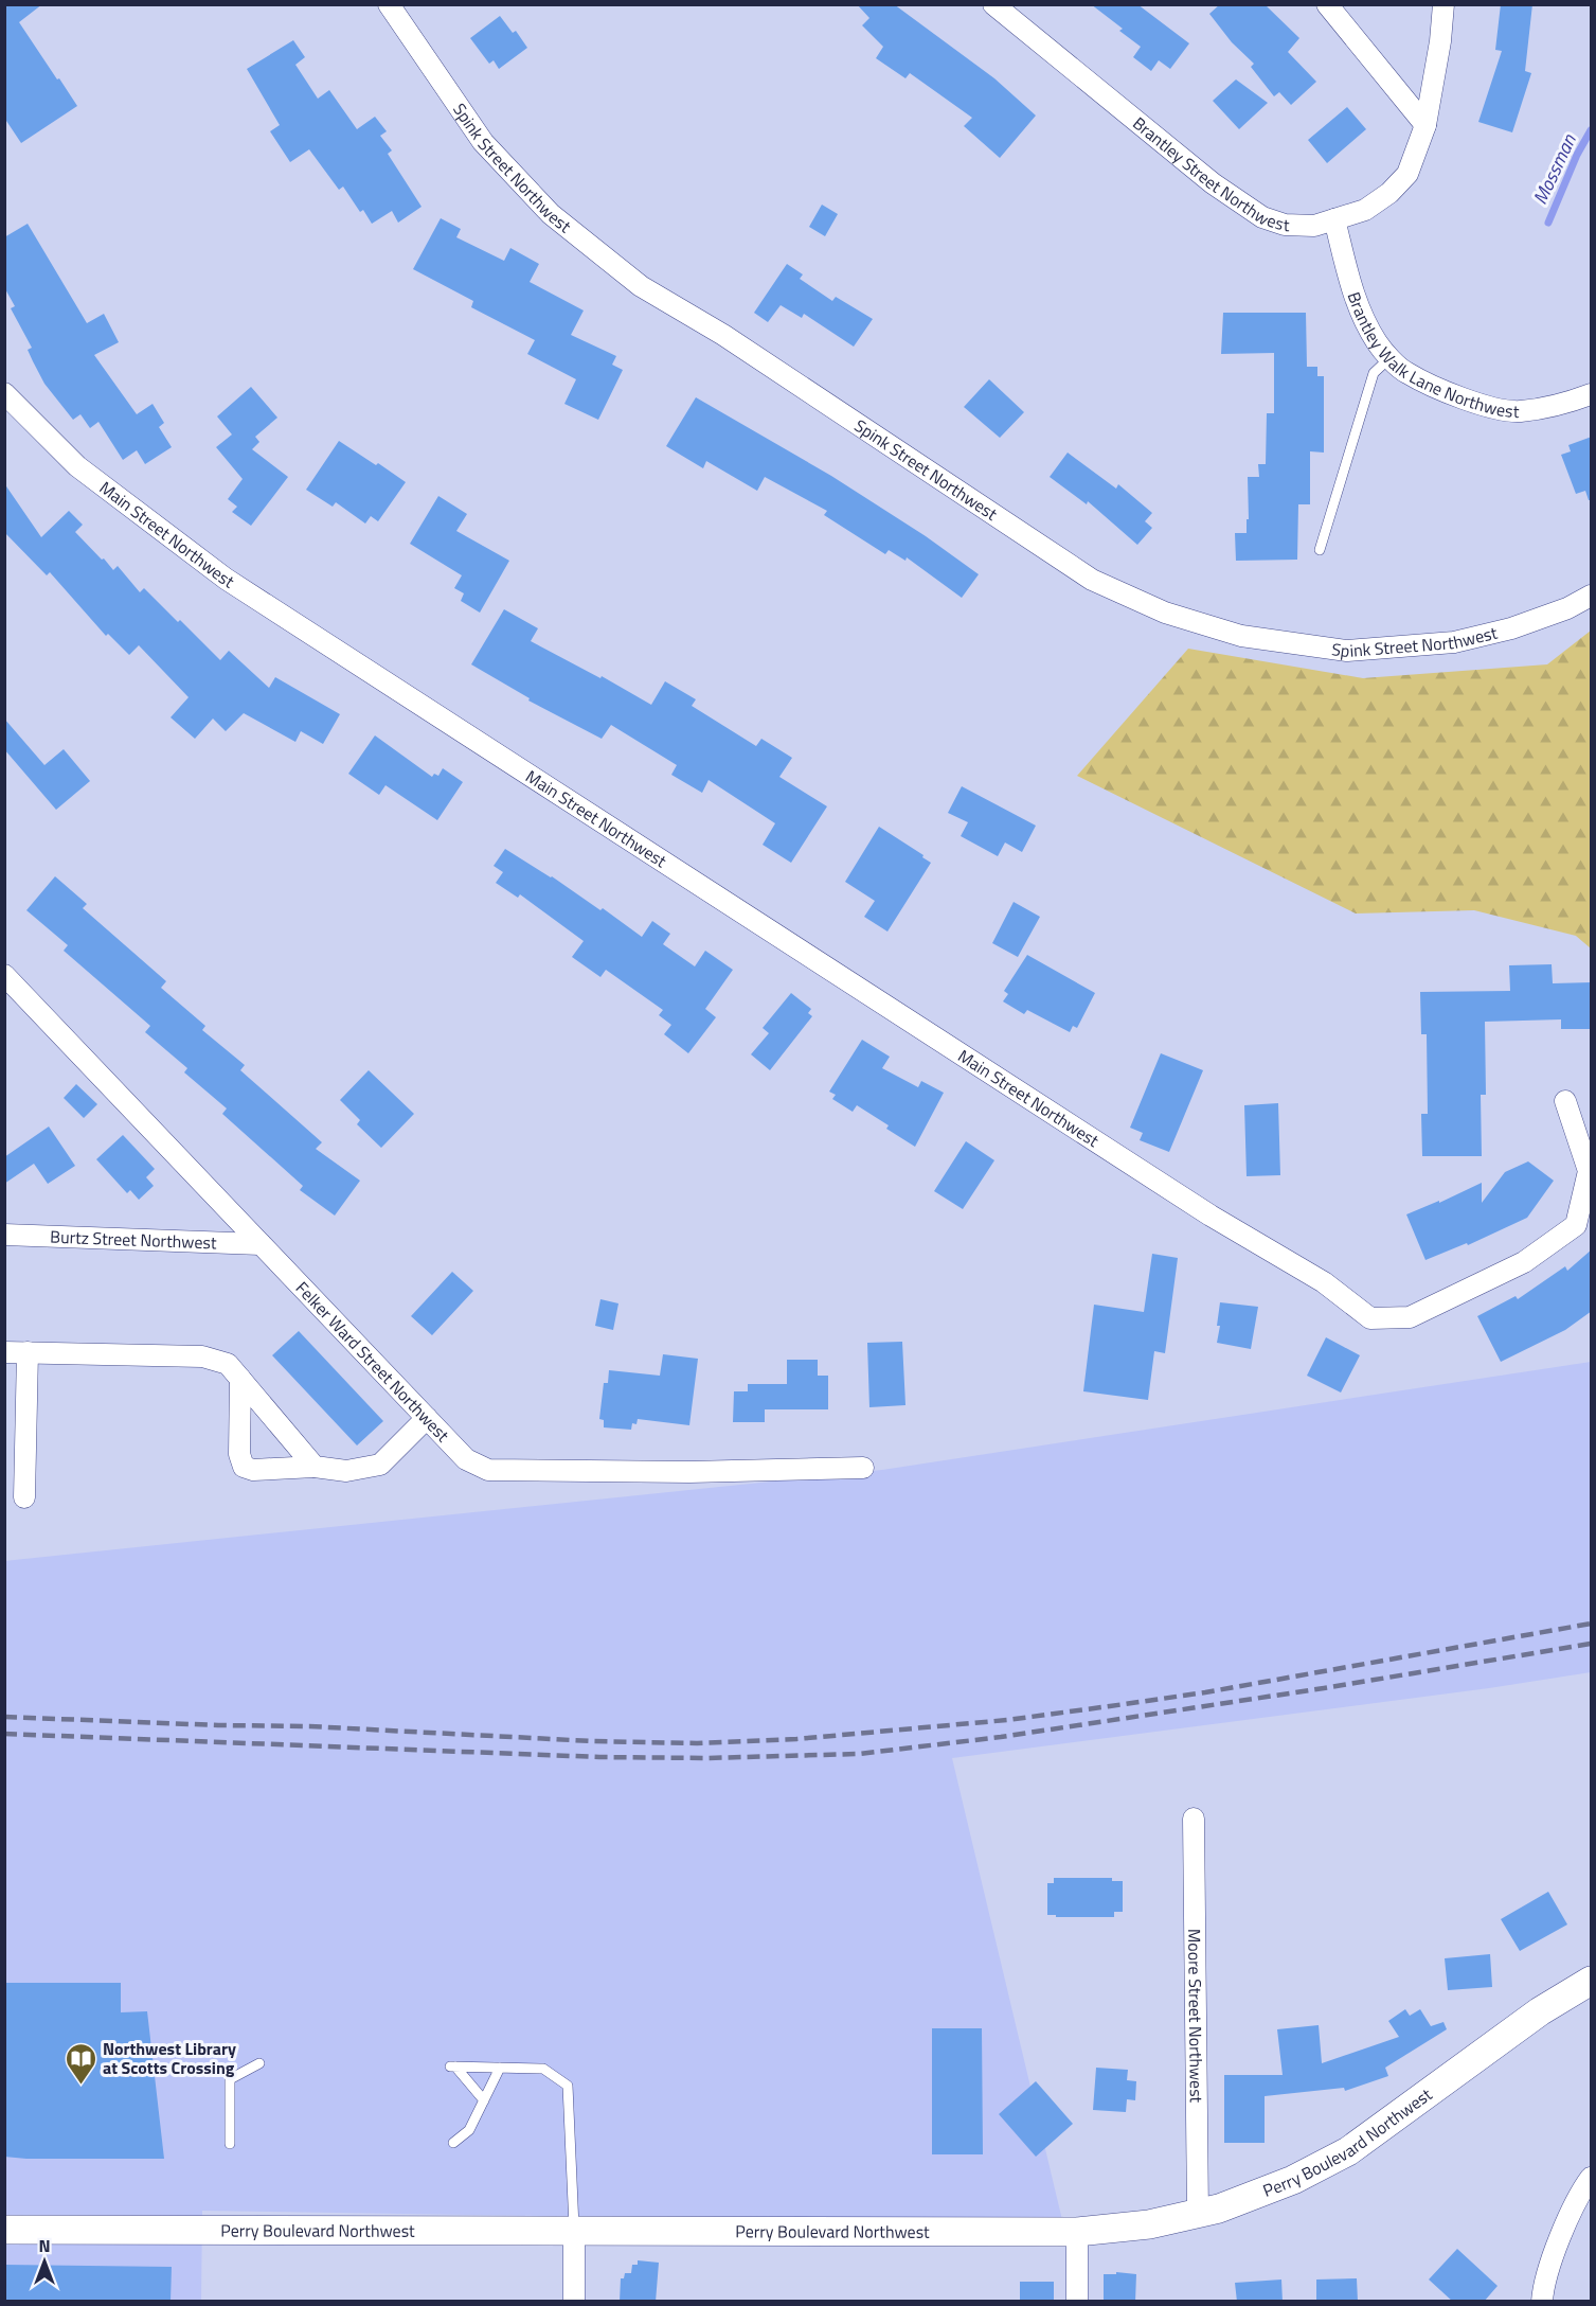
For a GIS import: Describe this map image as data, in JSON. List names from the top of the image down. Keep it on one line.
{"streets":{"street":["Spink Street Northwest","Brantley Street Northwest","Brantley Walk Lane Northwest","Main Street Northwest","Burtz Street Northwest","Felker Ward Street Northwest","Moore Street Northwest","Perry Boulevard Northwest"]},"crossings":[["Brantley Street Northwest","Brantley Walk Lane Northwest"],["Burtz Street Northwest","Felker Ward Street Northwest"],["Moore Street Northwest","Perry Boulevard Northwest"]],"water":["Mossman"],"places":{"library":["Northwest Library at Scotts Crossing"]},"north":"top"}
